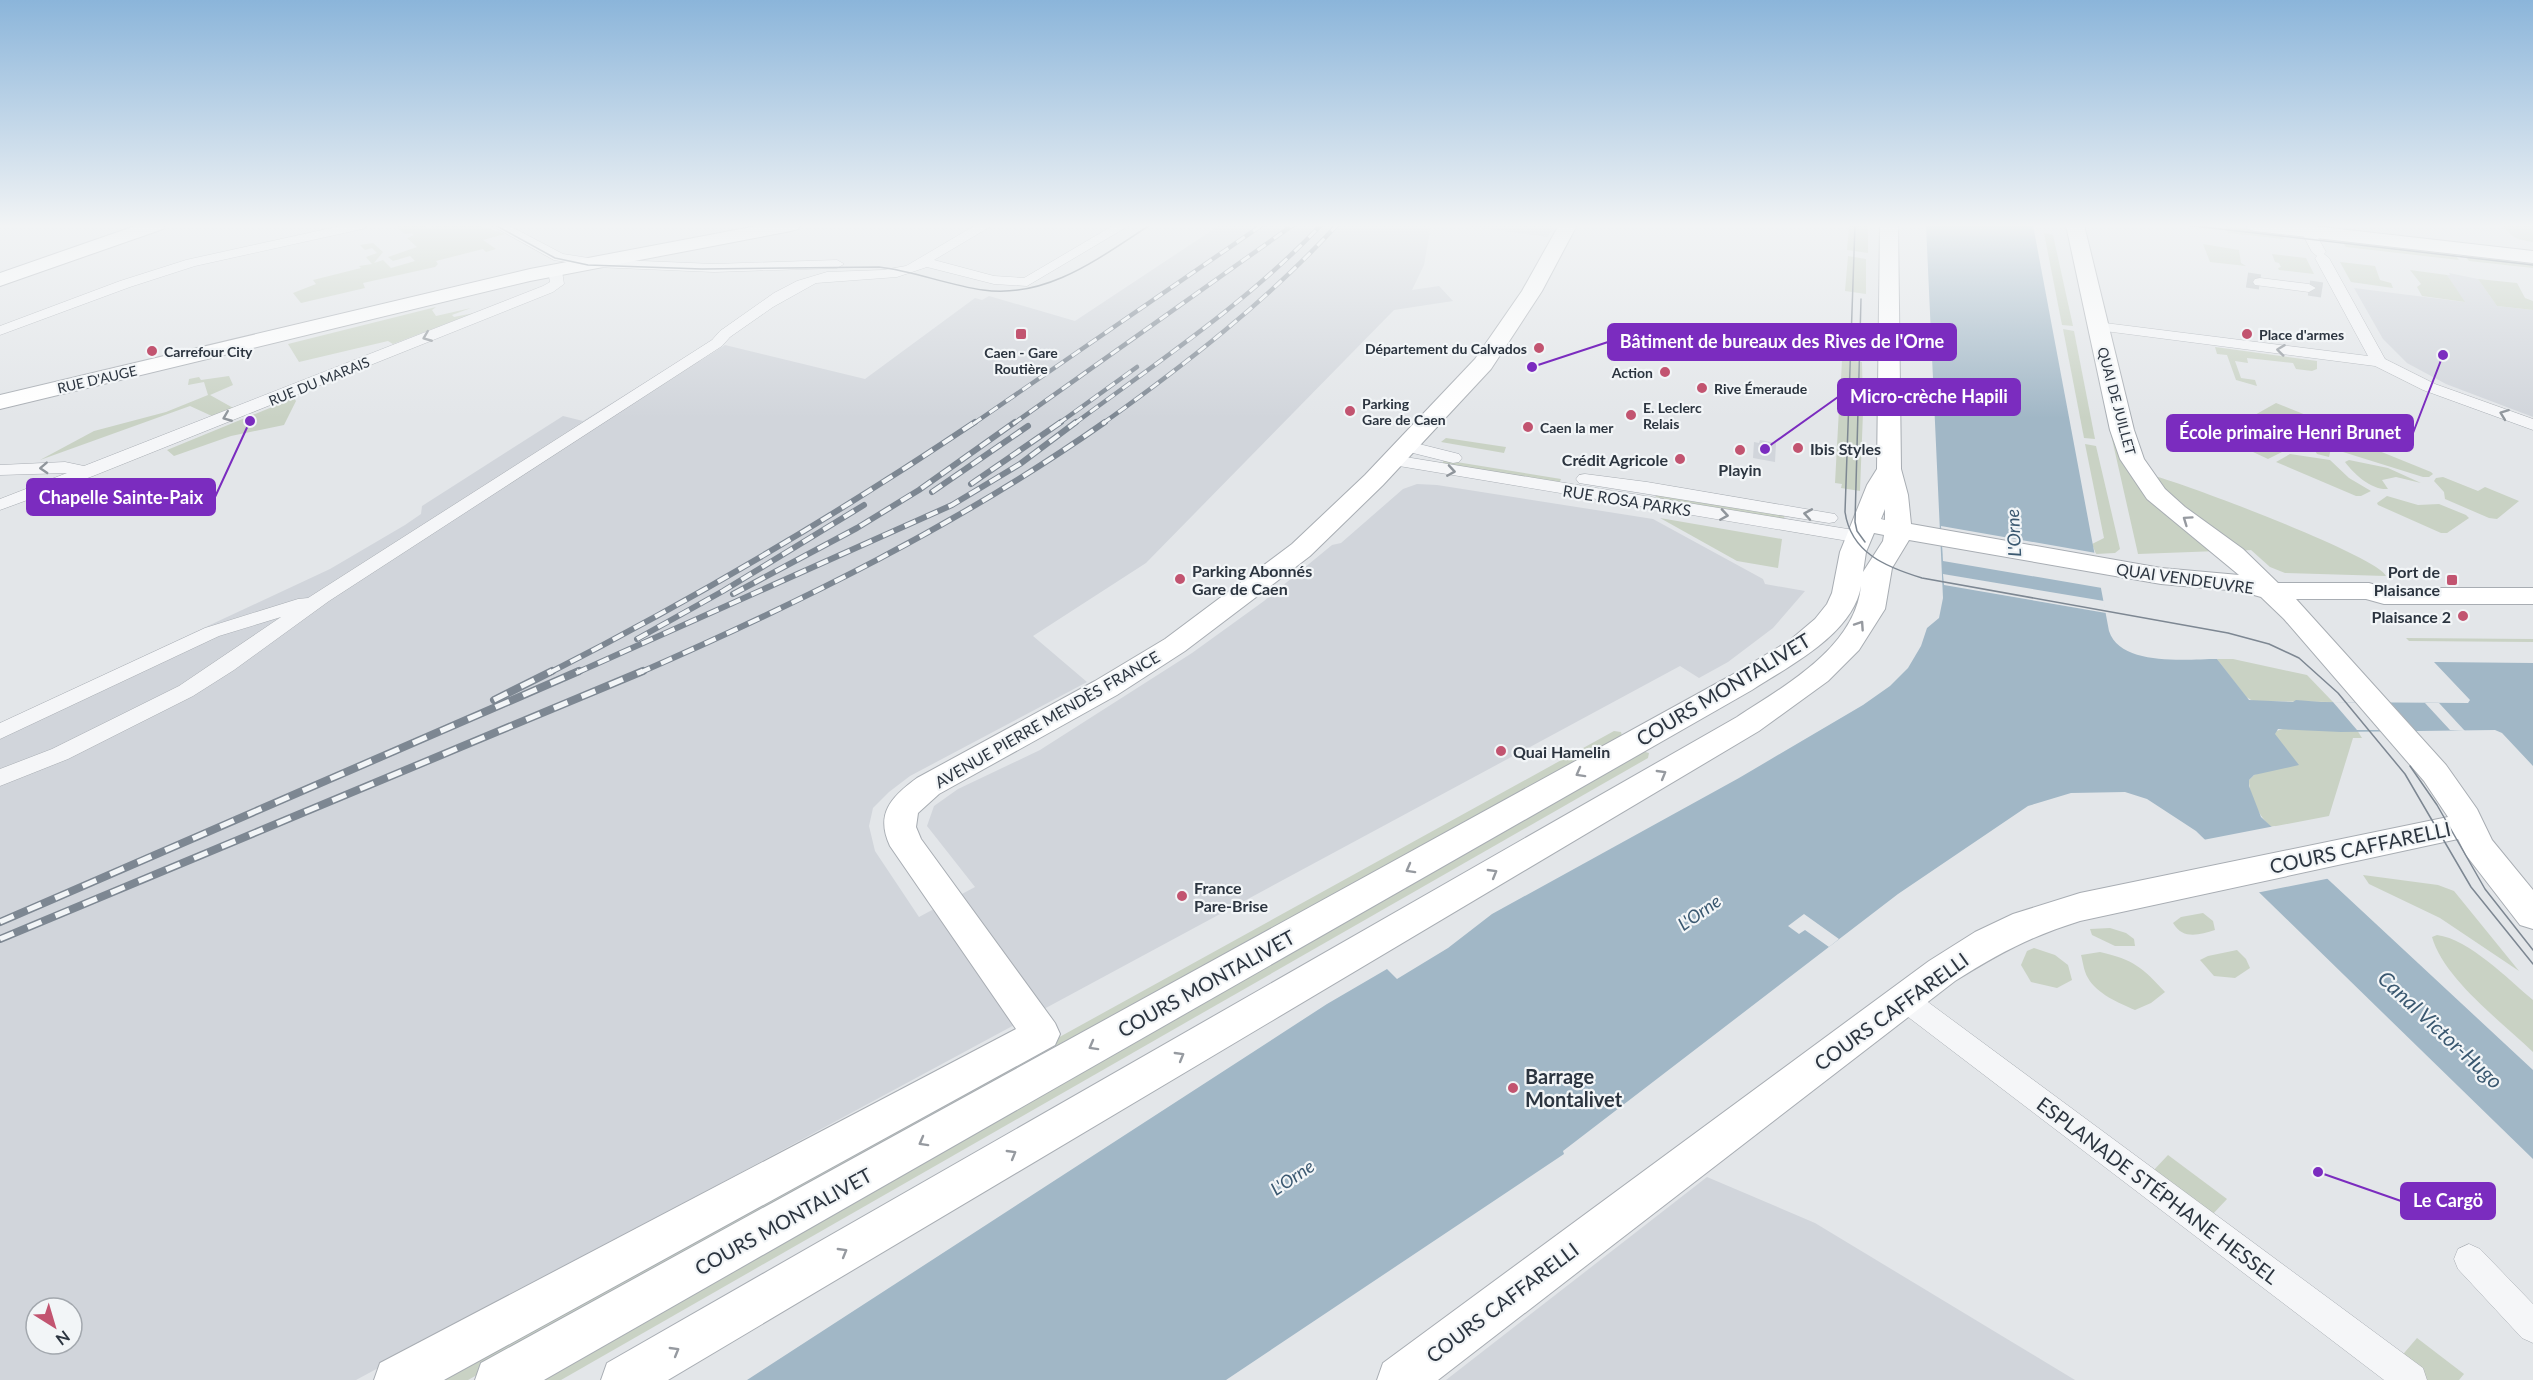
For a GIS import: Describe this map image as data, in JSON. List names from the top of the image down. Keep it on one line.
{"streets":{"main road":["RUE D'AUGE","QUAI DE JUILLET","QUAI VENDEUVRE","COURS MONTALIVET","AVENUE PIERRE MENDÈS FRANCE","COURS CAFFARELLI"],"street":["RUE DU MARAIS","RUE ROSA PARKS","ESPLANADE STÉPHANE HESSEL"]},"crossings":[["QUAI DE JUILLET","QUAI VENDEUVRE"],["QUAI DE JUILLET","COURS CAFFARELLI"],["RUE ROSA PARKS","QUAI VENDEUVRE"],["RUE ROSA PARKS","COURS MONTALIVET"],["RUE ROSA PARKS","AVENUE PIERRE MENDÈS FRANCE"],["QUAI VENDEUVRE","COURS MONTALIVET"],["COURS CAFFARELLI","ESPLANADE STÉPHANE HESSEL"]],"one_way":["QUAI DE JUILLET"],"water":["L'Orne","Canal Victor-Hugo"],"places":{"transit":["Caen - Gare Routière","Port de Plaisance"],"other":["Place d'armes","Département du Calvados","Carrefour City","École primaire Henri Brunet","Bâtiment de bureaux des Rives de l'Orne","Action","Rive Émeraude","Parking Gare de Caen","E. Leclerc Relais","Chapelle Sainte-Paix","Caen la mer","Ibis Styles","Micro-crèche Hapili","Playin","Crédit Agricole","Parking Abonnés Gare de Caen","Plaisance 2","Quai Hamelin","France Pare-Brise","Barrage Montalivet","Le Cargö"]},"north":"bottom right"}
